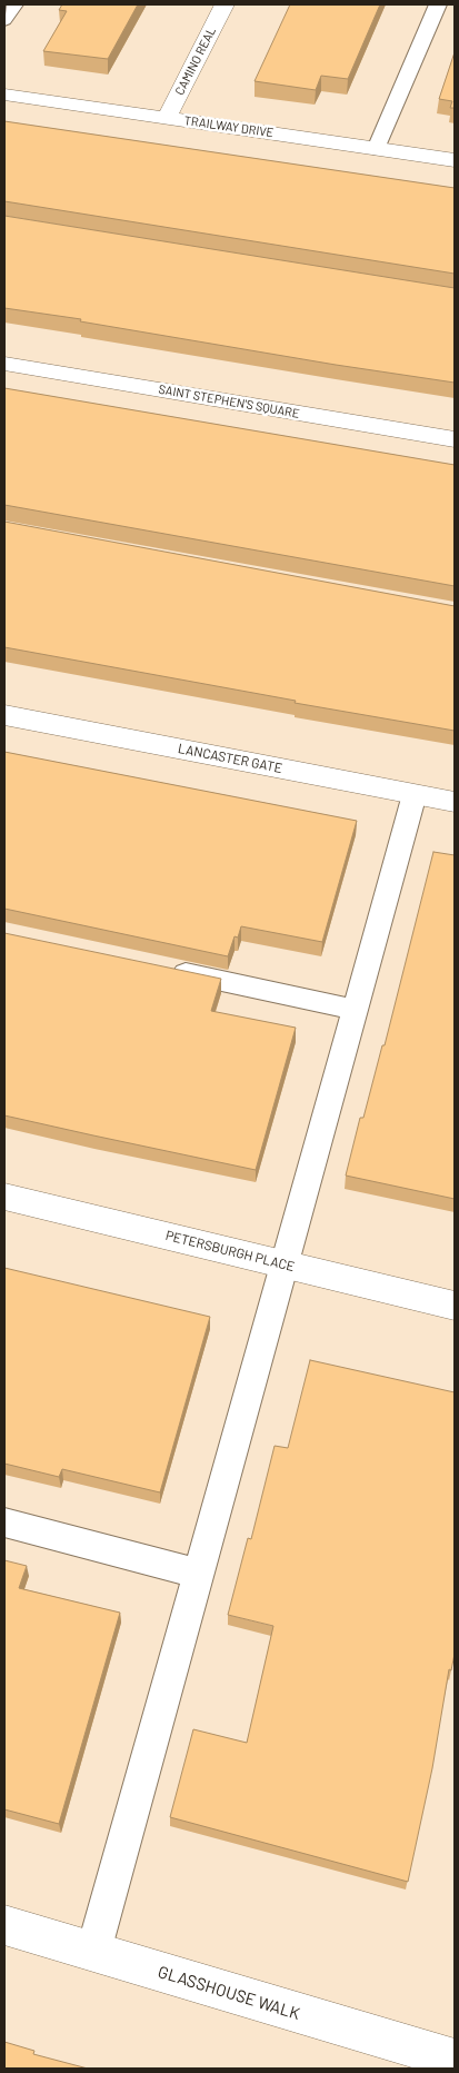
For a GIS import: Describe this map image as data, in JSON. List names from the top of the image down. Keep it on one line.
{"streets":{"street":["CAMINO REAL","TRAILWAY DRIVE","SAINT STEPHEN'S SQUARE","LANCASTER GATE","PETERSBURGH PLACE","GLASSHOUSE WALK"]},"crossings":[["CAMINO REAL","TRAILWAY DRIVE"]]}
